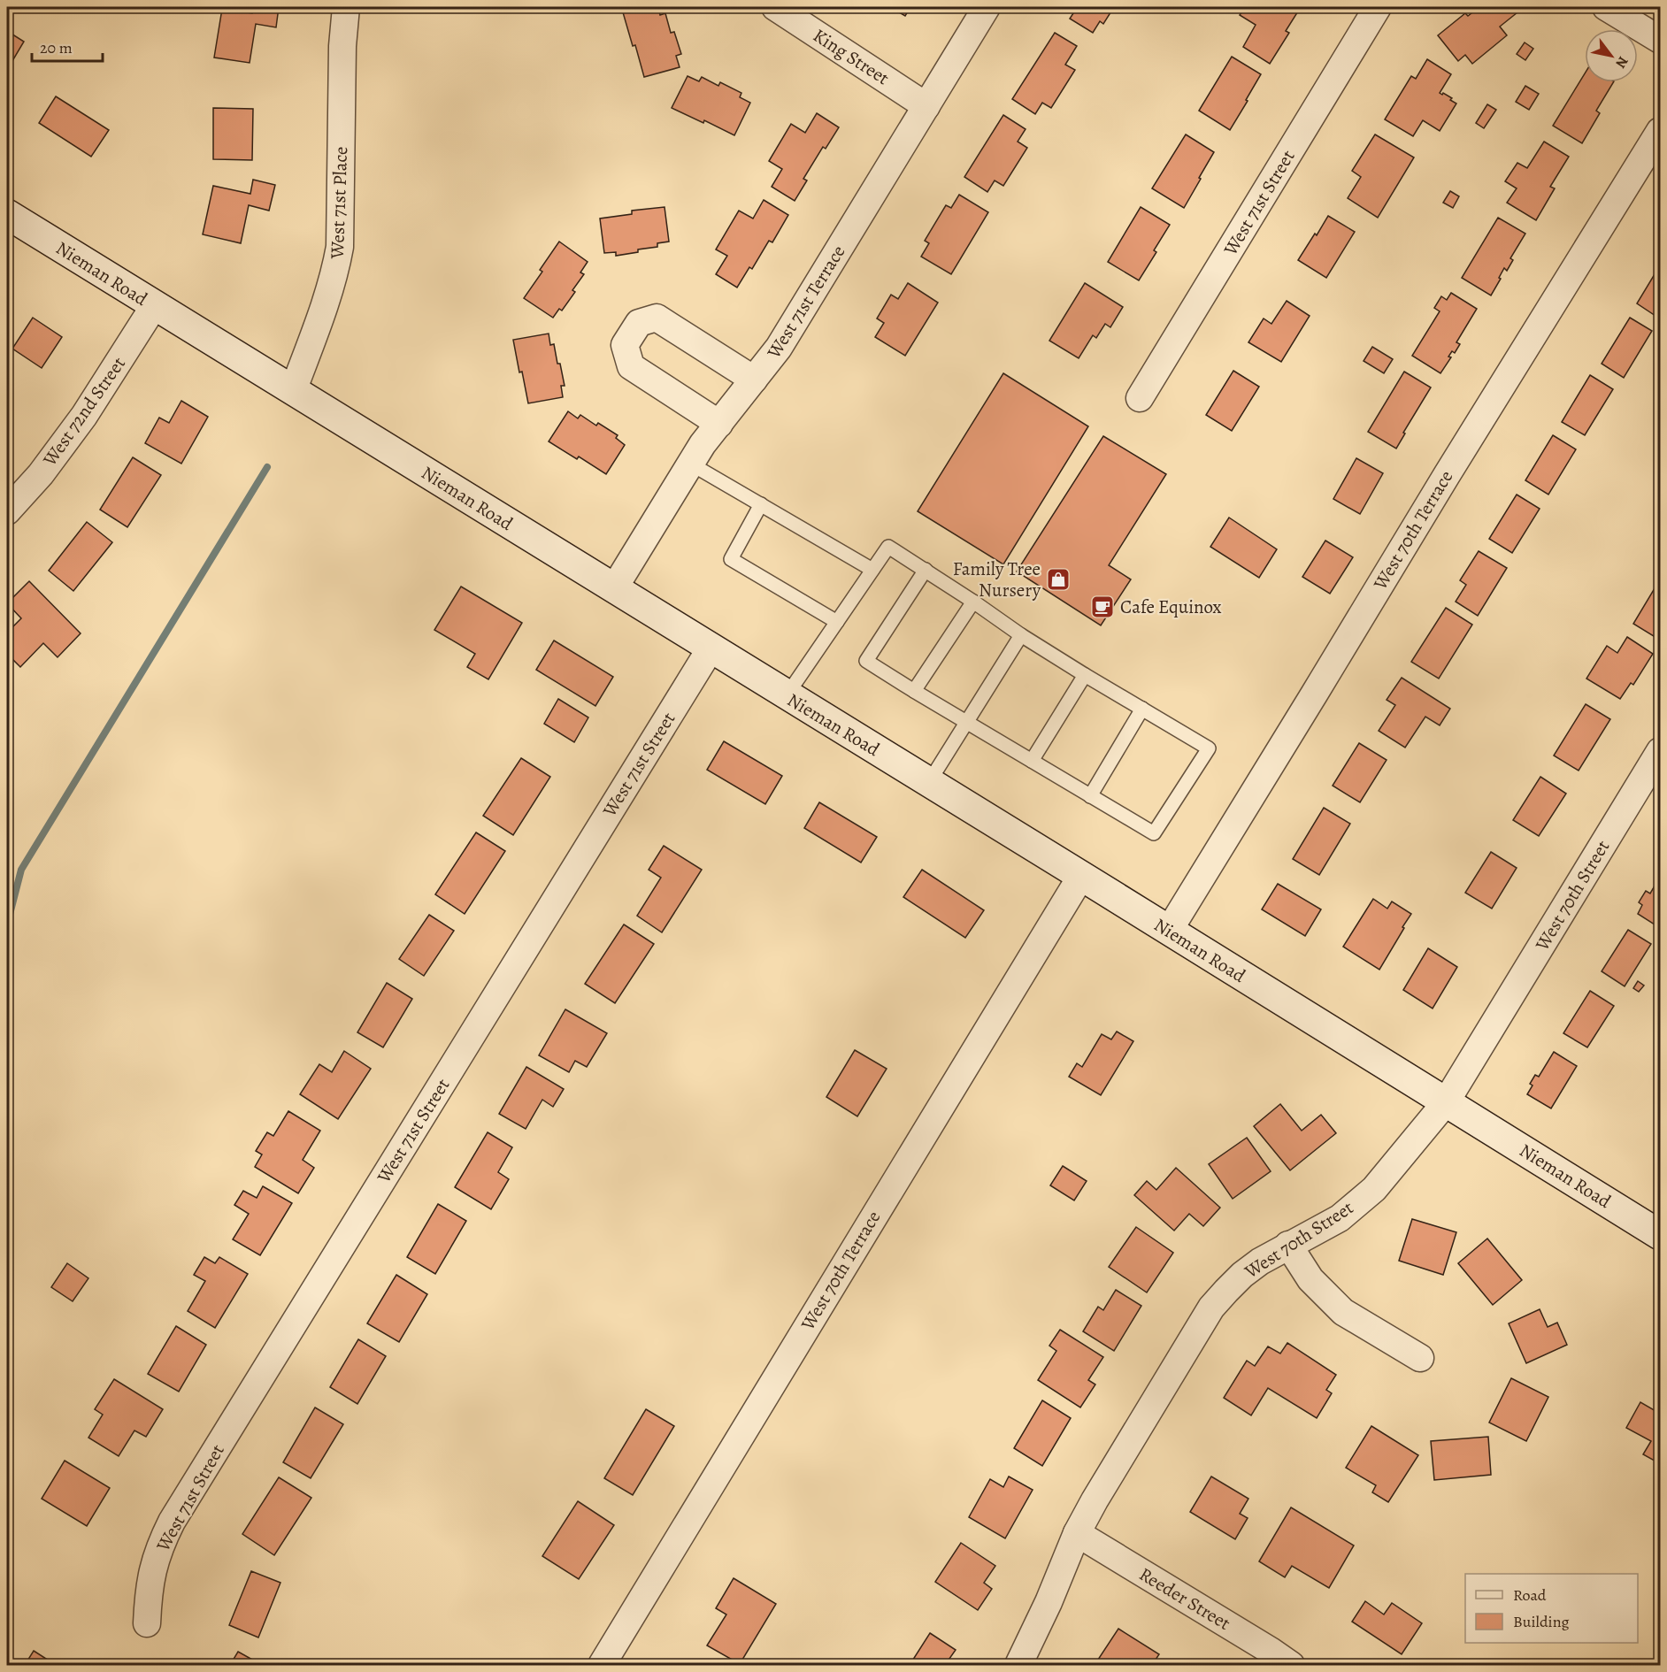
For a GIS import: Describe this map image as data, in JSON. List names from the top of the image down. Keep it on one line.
{"streets":{"main road":["Nieman Road"],"street":["King Street","West 71st Place","West 71st Street","West 71st Terrace","West 72nd Street","West 70th Terrace","West 70th Street","Reeder Street"]},"crossings":[["King Street","West 71st Terrace"],["West 71st Place","Nieman Road"],["West 71st Street","Nieman Road"],["Nieman Road","West 71st Terrace"],["Nieman Road","West 72nd Street"],["Nieman Road","West 70th Terrace"],["Nieman Road","West 70th Street"],["West 70th Street","Reeder Street"]],"places":{"shop":["Family Tree Nursery"],"cafe":["Cafe Equinox"]},"legend":["Road","Building"],"scale_bar":"20 m","north":"bottom right"}
